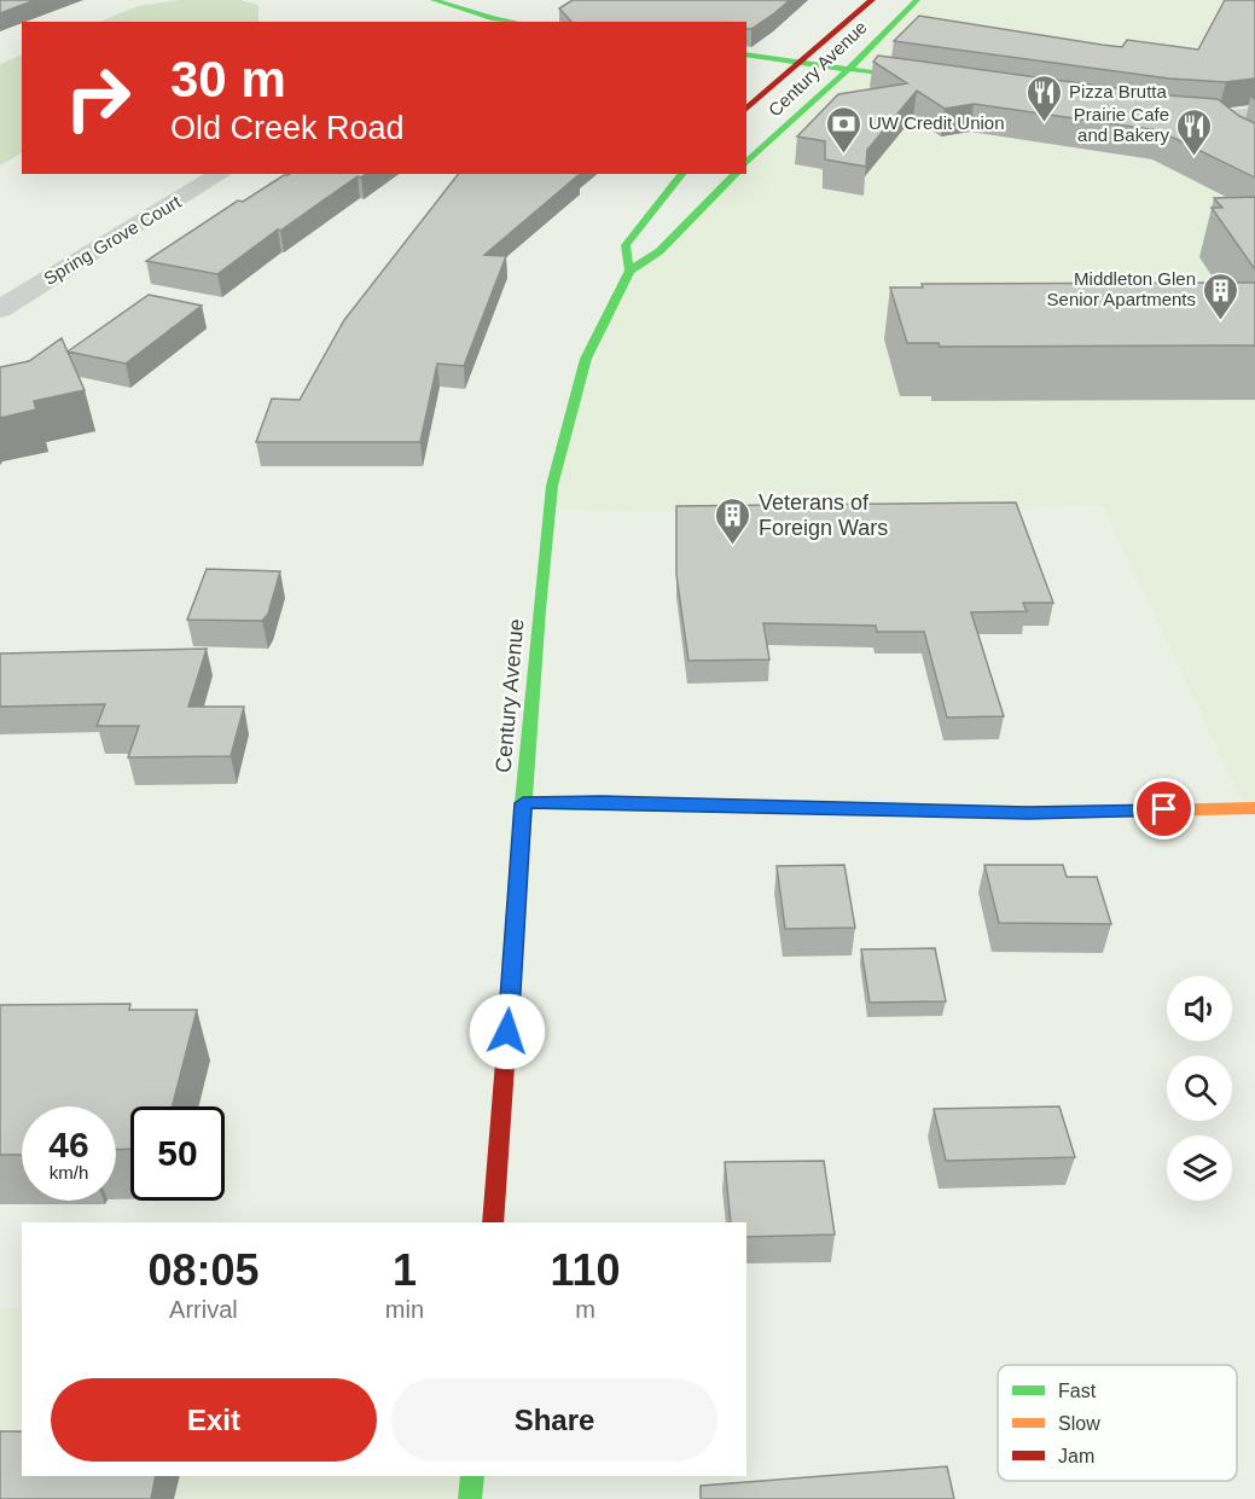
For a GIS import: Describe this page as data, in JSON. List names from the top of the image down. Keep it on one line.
{"streets":{"main road":["Century Avenue"],"street":["Spring Grove Court"]},"places":{"restaurant":["Pizza Brutta","Prairie Cafe and Bakery"],"bank":["UW Credit Union"],"building":["Middleton Glen Senior Apartments","Veterans of Foreign Wars"]},"legend":["Fast","Slow","Jam"],"page":{"turn":["30 m","Old Creek Road"],"speed":"46 km/h","limit":"50","eta":["08:05","Arrival","1","min","110","m"],"buttons":["Exit","Share"]}}
